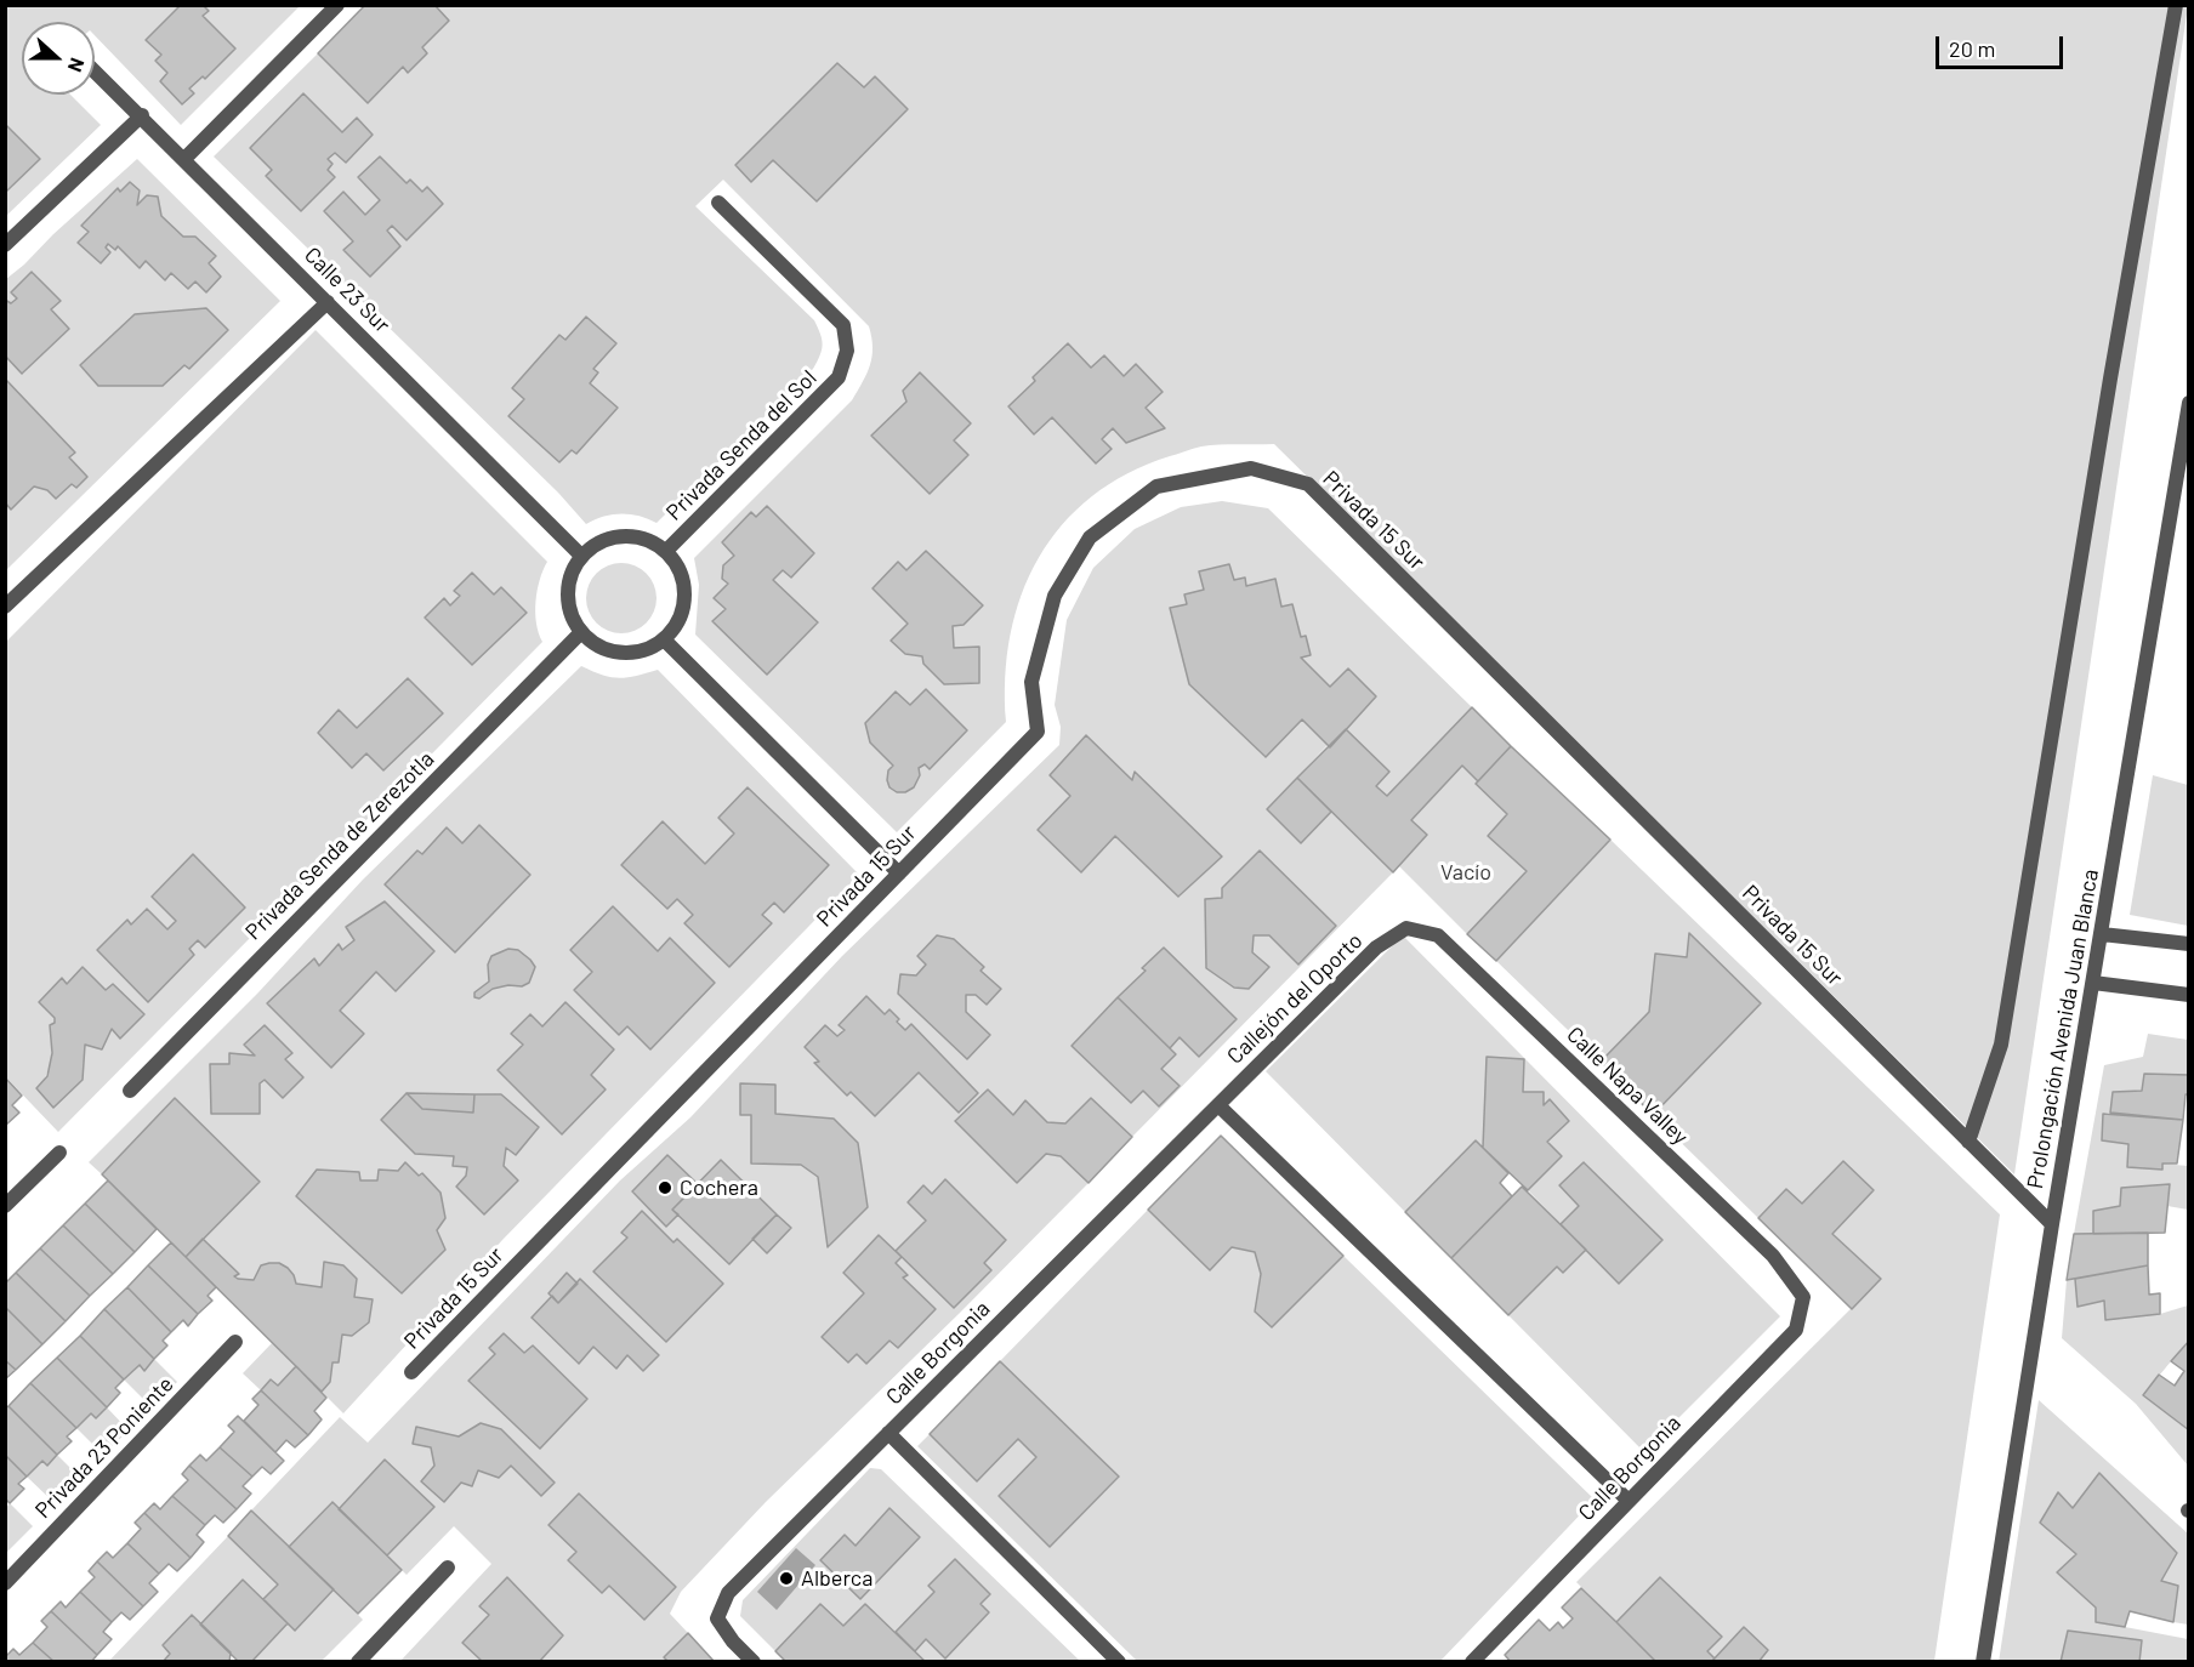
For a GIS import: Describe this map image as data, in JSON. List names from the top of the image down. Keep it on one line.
{"streets":{"street":["Calle 23 Sur","Privada Senda del Sol","Privada 15 Sur","Privada Senda de Zerezotla","Callejón del Oporto","Prolongación Avenida Juan Blanca","Calle Napa Valley","Calle Borgonia","Privada 23 Poniente"]},"crossings":[["Calle 23 Sur","Privada Senda del Sol"],["Calle 23 Sur","Privada Senda de Zerezotla"],["Privada Senda del Sol","Privada Senda de Zerezotla"],["Privada 15 Sur","Prolongación Avenida Juan Blanca"],["Callejón del Oporto","Calle Napa Valley"],["Callejón del Oporto","Calle Borgonia"],["Calle Napa Valley","Calle Borgonia"]],"parks":["Vacío"],"places":["Cochera","Alberca"],"scale_bar":"20 m","north":"right"}
